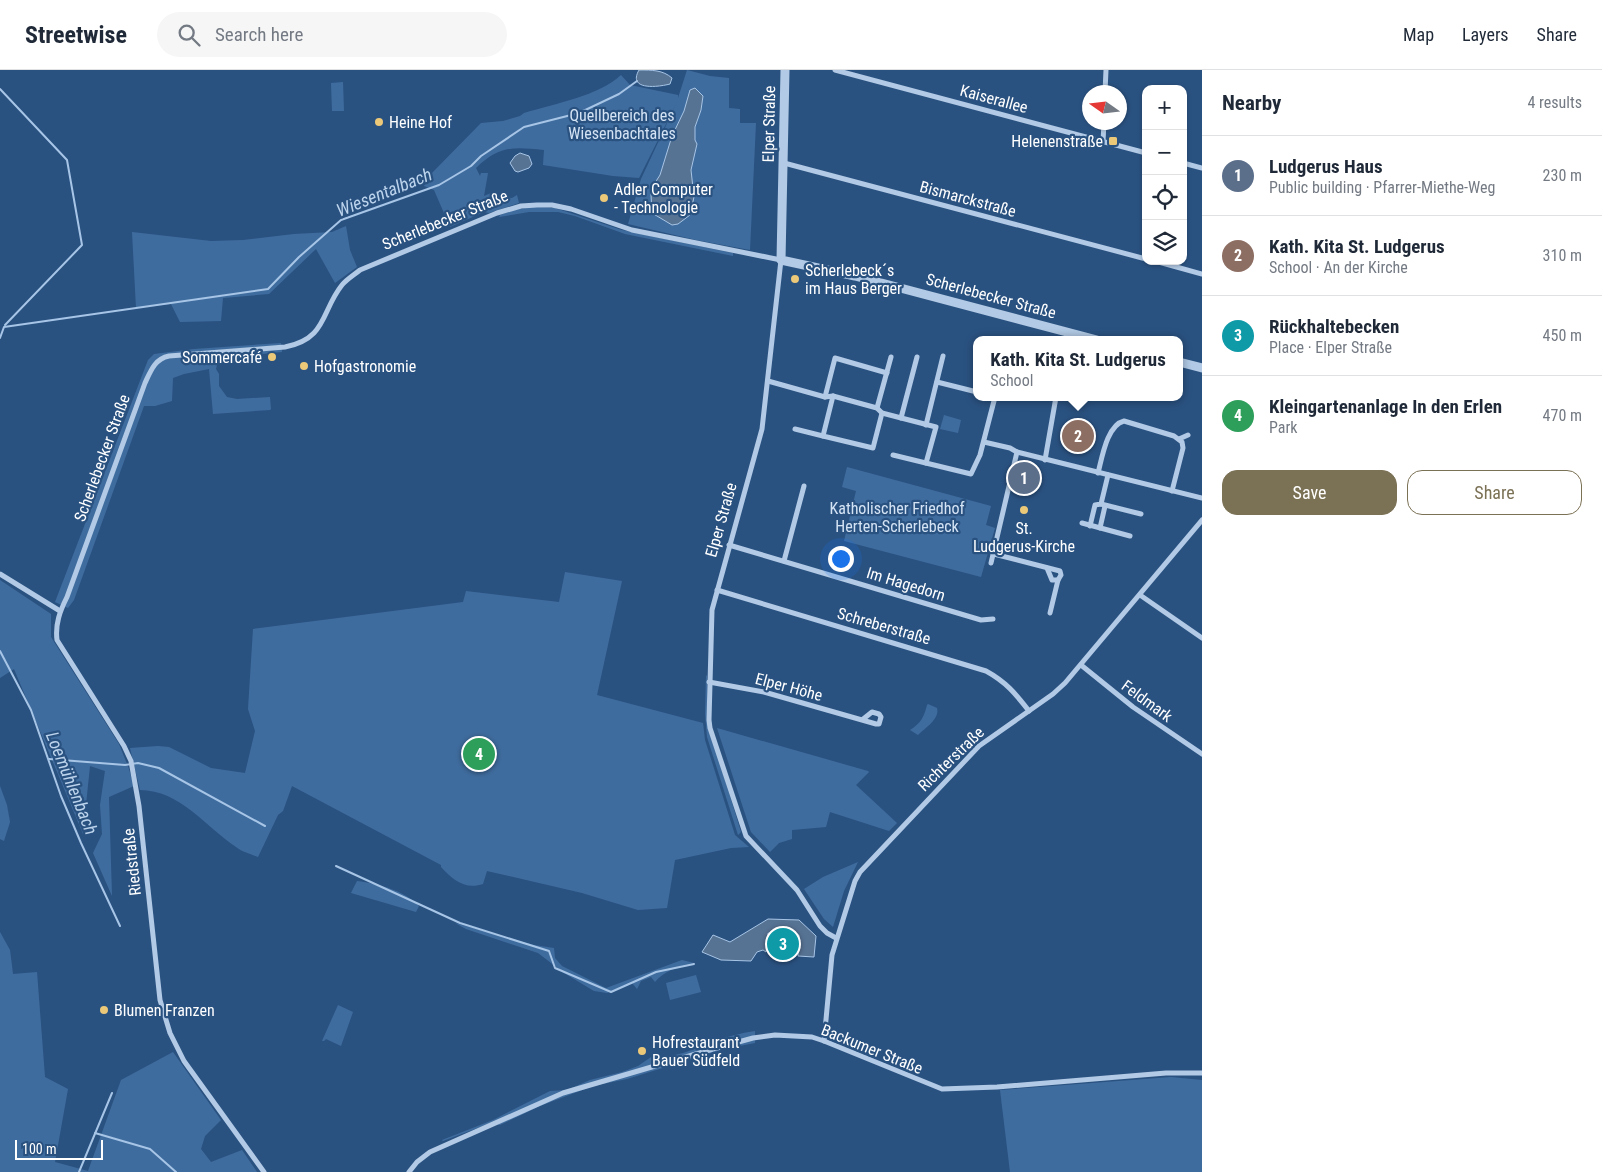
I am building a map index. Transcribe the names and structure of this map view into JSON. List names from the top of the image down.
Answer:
{
  "streets": {
    "street": [
      "Kaiserallee",
      "Elper Straße",
      "Bismarckstraße",
      "Scherlebecker Straße",
      "Im Hagedorn",
      "Schreberstraße",
      "Elper Höhe",
      "Feldmark",
      "Richterstraße",
      "Riedstraße",
      "Backumer Straße"
    ]
  },
  "crossings": [
    ["Elper Straße", "Bismarckstraße"],
    ["Elper Straße", "Scherlebecker Straße"],
    ["Elper Straße", "Im Hagedorn"],
    ["Elper Straße", "Schreberstraße"],
    ["Elper Straße", "Elper Höhe"],
    ["Elper Straße", "Richterstraße"],
    ["Scherlebecker Straße", "Riedstraße"],
    ["Schreberstraße", "Richterstraße"],
    ["Feldmark", "Richterstraße"],
    ["Richterstraße", "Backumer Straße"]
  ],
  "water": ["Wiesentalbach", "Loemühlenbach"],
  "parks": ["Quellbereich des Wiesenbachtales", "Katholischer Friedhof Herten-Scherlebeck"],
  "places": {
    "other": [
      "Heine Hof",
      "Adler Computer - Technologie",
      "Scherlebeck´s im Haus Berger",
      "Sommercafé",
      "Hofgastronomie",
      "St. Ludgerus-Kirche",
      "Blumen Franzen",
      "Hofrestaurant Bauer Südfeld"
    ],
    "transit": ["Helenenstraße"]
  },
  "scale_bar": "100 m",
  "north": "left",
  "page": {
    "header": "Streetwise",
    "search": "Search here",
    "nav": ["Map", "Layers", "Share"],
    "heading": ["Nearby", "4 results"],
    "map_buttons": ["+", "−"],
    "list": [
      {
        "mark": "1",
        "name": "Ludgerus Haus",
        "note": "Public building · Pfarrer-Miethe-Weg",
        "value": "230 m"
      },
      {
        "mark": "2",
        "name": "Kath. Kita St. Ludgerus",
        "note": "School · An der Kirche",
        "value": "310 m"
      },
      {
        "mark": "3",
        "name": "Rückhaltebecken",
        "note": "Place · Elper Straße",
        "value": "450 m"
      },
      {
        "mark": "4",
        "name": "Kleingartenanlage In den Erlen",
        "note": "Park",
        "value": "470 m"
      }
    ],
    "popup": ["Kath. Kita St. Ludgerus", "School"],
    "pins": [
      "2",
      "1",
      "4",
      "3"
    ],
    "buttons": ["Save", "Share"],
    "scale": "100 m"
  }
}
